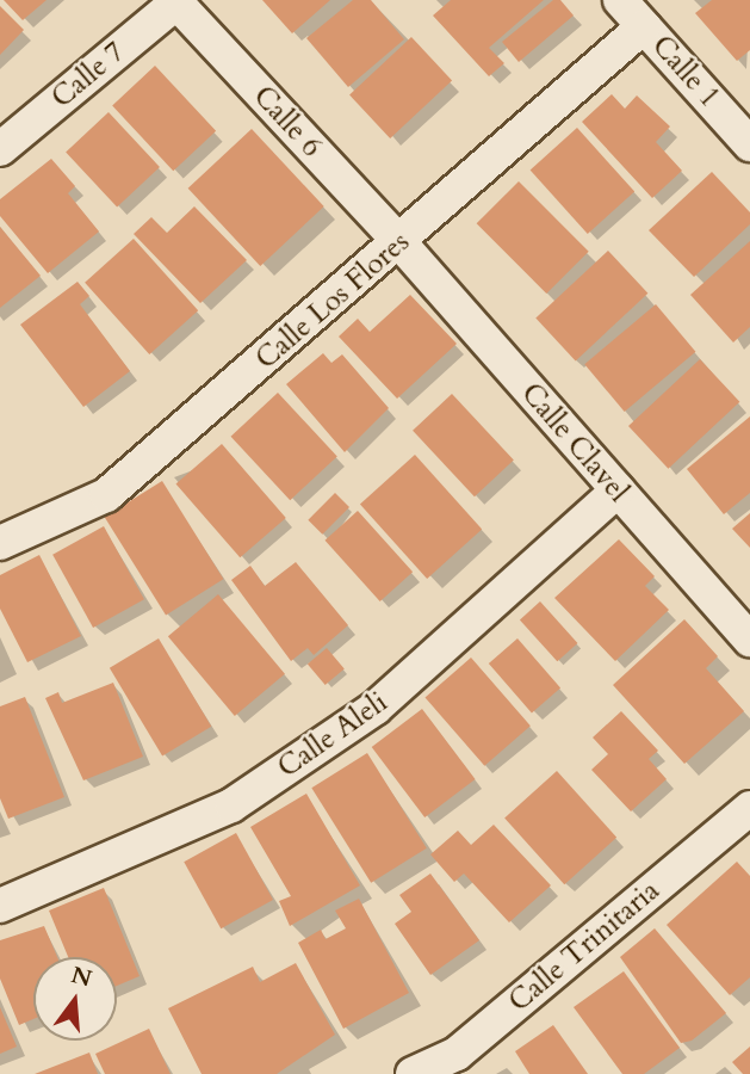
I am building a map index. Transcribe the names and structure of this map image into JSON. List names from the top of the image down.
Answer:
{
  "streets": {
    "street": [
      "Calle 1",
      "Calle 7",
      "Calle 6",
      "Calle Los Flores",
      "Calle Clavel",
      "Calle Aleli",
      "Calle Trinitaria"
    ]
  },
  "crossings": [
    ["Calle 1", "Calle Los Flores"],
    ["Calle 7", "Calle 6"],
    ["Calle 6", "Calle Los Flores"],
    ["Calle 6", "Calle Clavel"],
    ["Calle Los Flores", "Calle Clavel"],
    ["Calle Clavel", "Calle Aleli"]
  ],
  "north": "top"
}
